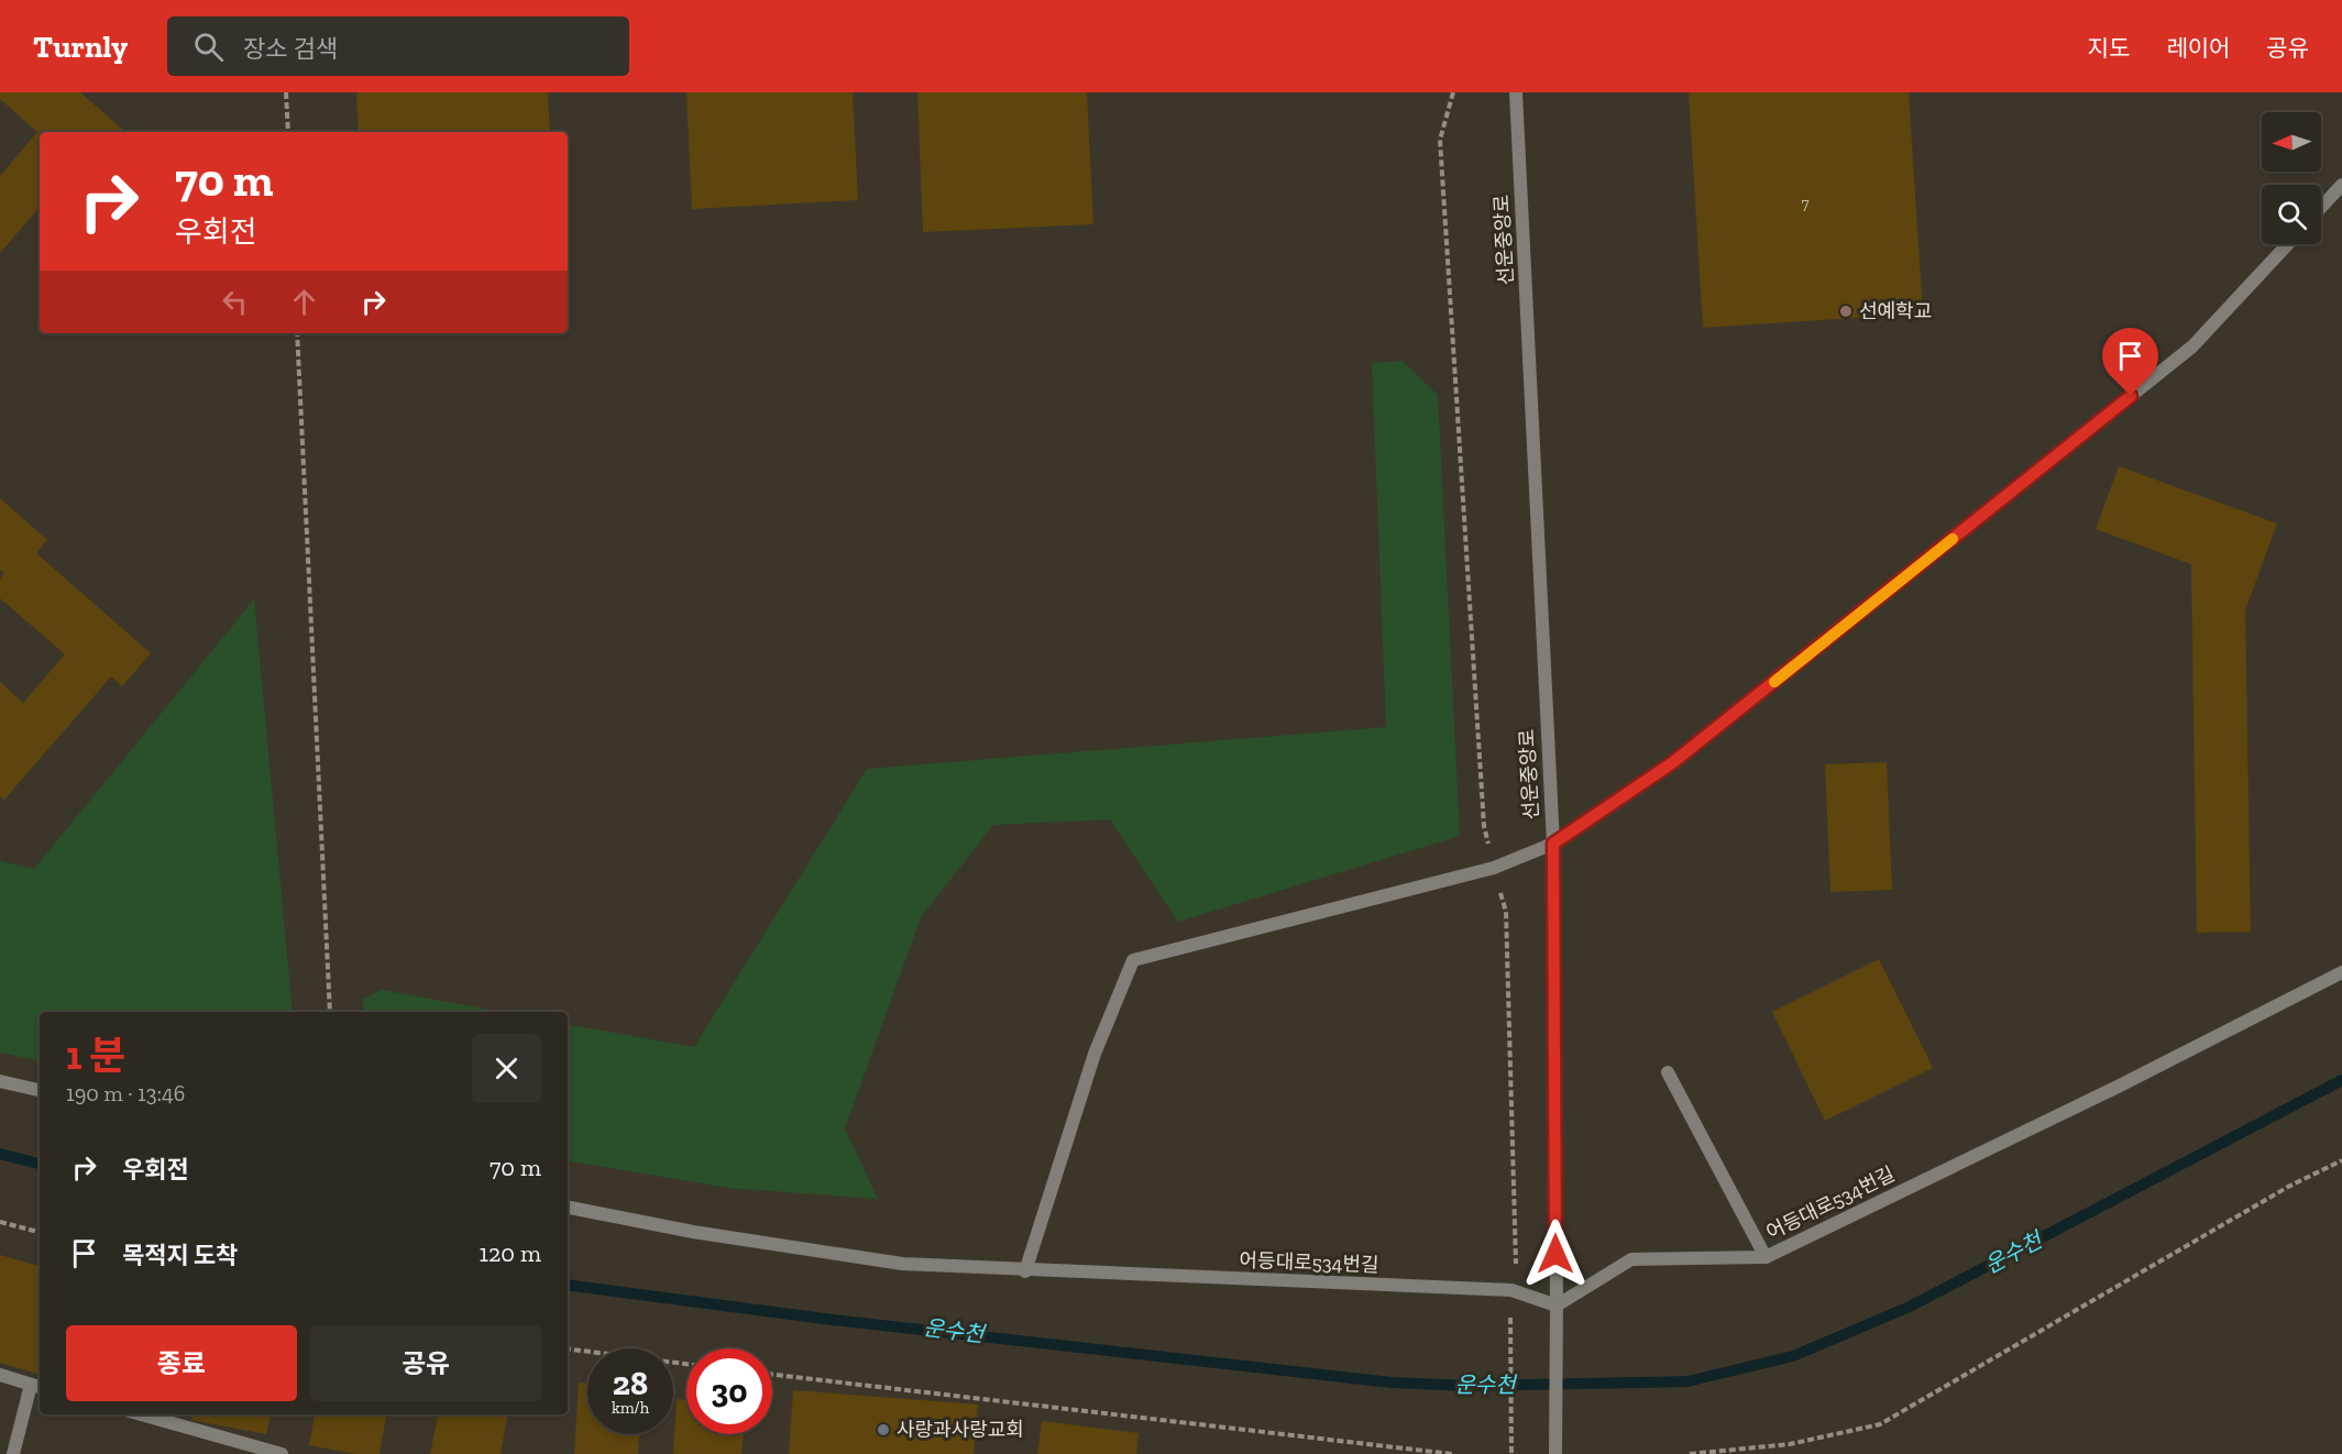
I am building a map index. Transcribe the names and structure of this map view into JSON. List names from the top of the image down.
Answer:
{
  "streets": {
    "street": ["선운중앙로", "어등대로534번길"]
  },
  "crossings": [
    ["선운중앙로", "어등대로534번길"]
  ],
  "water": ["운수천"],
  "places": ["선예학교", "사랑과사랑교회"],
  "house_numbers": ["7"],
  "north": "left",
  "page": {
    "header": "Turnly",
    "search": "장소 검색",
    "nav": ["지도", "레이어", "공유"],
    "turn": ["70 m", "우회전"],
    "heading": ["1 분", "190 m · 13:46"],
    "list": [
      {
        "name": "우회전",
        "value": "70 m"
      },
      {
        "name": "목적지 도착",
        "value": "120 m"
      }
    ],
    "buttons": ["종료", "공유"],
    "speed": "28 km/h",
    "limit": "30"
  }
}
